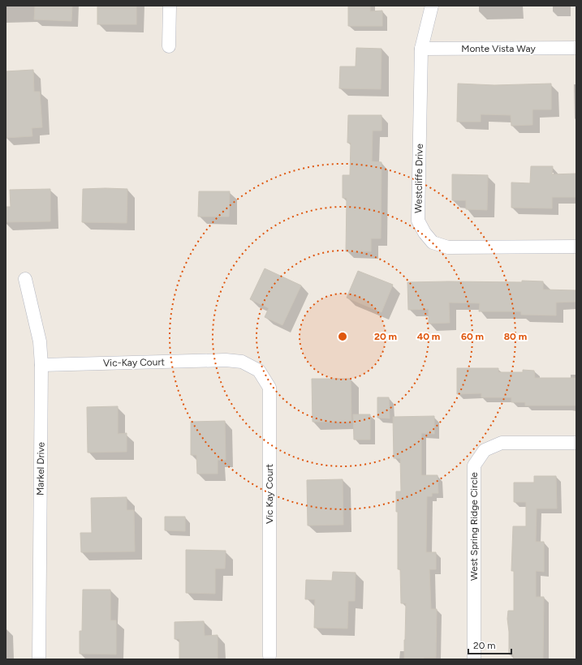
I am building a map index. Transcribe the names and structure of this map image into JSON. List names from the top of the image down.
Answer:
{
  "streets": {
    "street": [
      "Monte Vista Way",
      "Westcliffe Drive",
      "Vic-Kay Court",
      "Markel Drive",
      "Vic Kay Court",
      "West Spring Ridge Circle"
    ]
  },
  "crossings": [
    ["Monte Vista Way", "Westcliffe Drive"],
    ["Vic-Kay Court", "Markel Drive"],
    ["Vic-Kay Court", "Vic Kay Court"]
  ],
  "scale_bar": "20 m",
  "rings": [
    "20 m",
    "40 m",
    "60 m",
    "80 m"
  ]
}
